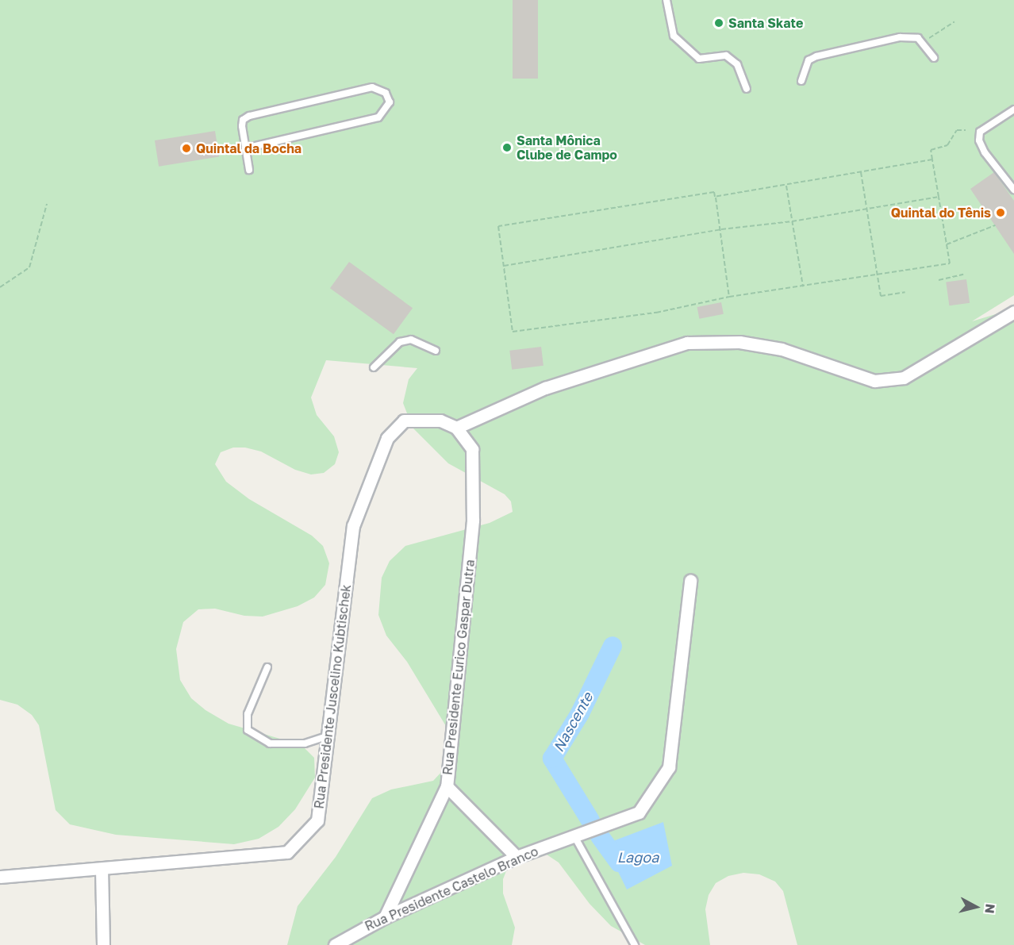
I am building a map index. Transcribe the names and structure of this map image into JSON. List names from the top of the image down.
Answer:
{
  "streets": {
    "street": ["Rua Presidente Eurico Gaspar Dutra", "Rua Presidente Juscelino Kubtischek", "Rua Presidente Castelo Branco"]
  },
  "crossings": [
    ["Rua Presidente Eurico Gaspar Dutra", "Rua Presidente Juscelino Kubtischek"],
    ["Rua Presidente Eurico Gaspar Dutra", "Rua Presidente Castelo Branco"]
  ],
  "water": ["Nascente", "Lagoa"],
  "places": [
    "Santa Skate",
    "Santa Mônica Clube de Campo",
    "Quintal da Bocha",
    "Quintal do Tênis"
  ],
  "north": "right"
}
